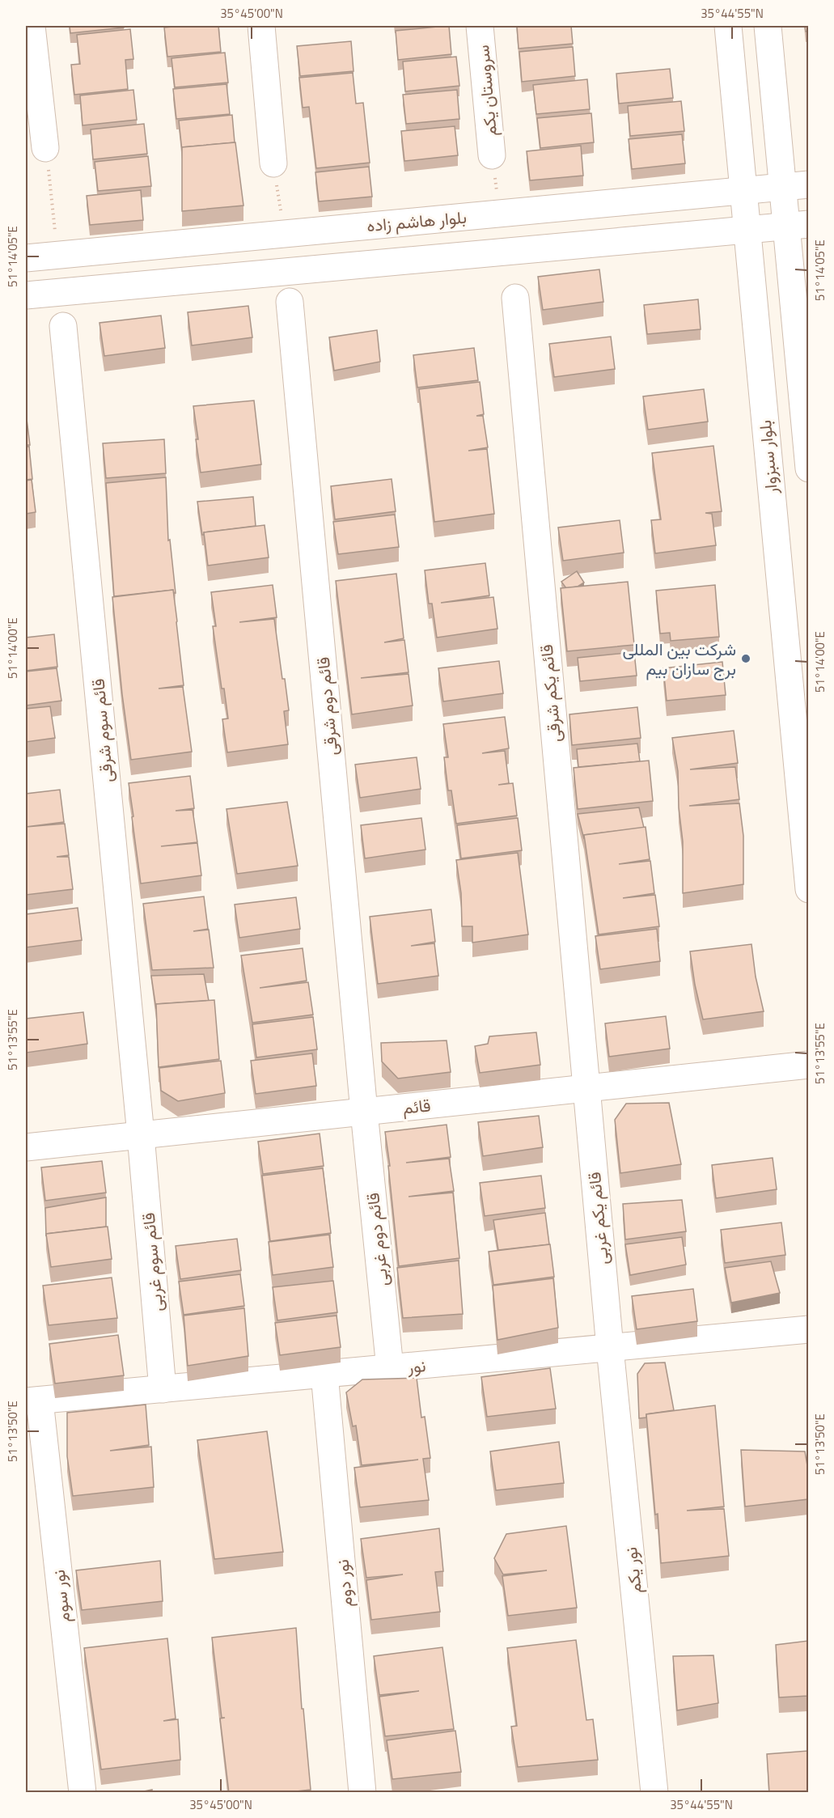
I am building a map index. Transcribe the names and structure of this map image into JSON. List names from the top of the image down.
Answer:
{
  "streets": {
    "street": [
      "سروستان یکم",
      "بلوار هاشم زاده",
      "بلوار سبزوار",
      "قائم یکم شرقی",
      "قائم دوم شرقی",
      "قائم سوم شرقی",
      "قائم",
      "قائم یکم غربی",
      "قائم دوم غربی",
      "قائم سوم غربی",
      "نور",
      "نور یکم",
      "نور دوم",
      "نور سوم"
    ]
  },
  "crossings": [
    ["بلوار هاشم زاده", "بلوار سبزوار"],
    ["قائم یکم شرقی", "قائم"],
    ["قائم یکم شرقی", "قائم یکم غربی"],
    ["قائم دوم شرقی", "قائم"],
    ["قائم دوم شرقی", "قائم دوم غربی"],
    ["قائم سوم شرقی", "قائم"],
    ["قائم سوم شرقی", "قائم سوم غربی"],
    ["قائم", "قائم یکم غربی"],
    ["قائم", "قائم دوم غربی"],
    ["قائم", "قائم سوم غربی"],
    ["قائم یکم غربی", "نور"],
    ["قائم یکم غربی", "نور یکم"],
    ["قائم دوم غربی", "نور"],
    ["قائم سوم غربی", "نور"],
    ["نور", "نور یکم"],
    ["نور", "نور دوم"],
    ["نور", "نور سوم"]
  ],
  "places": ["شرکت بین المللی برج سازان بیم"],
  "coordinates": [
    "35°45'00\"N",
    "35°44'55\"N",
    "51°14'05\"E",
    "51°14'00\"E",
    "51°13'55\"E",
    "51°13'50\"E"
  ]
}
